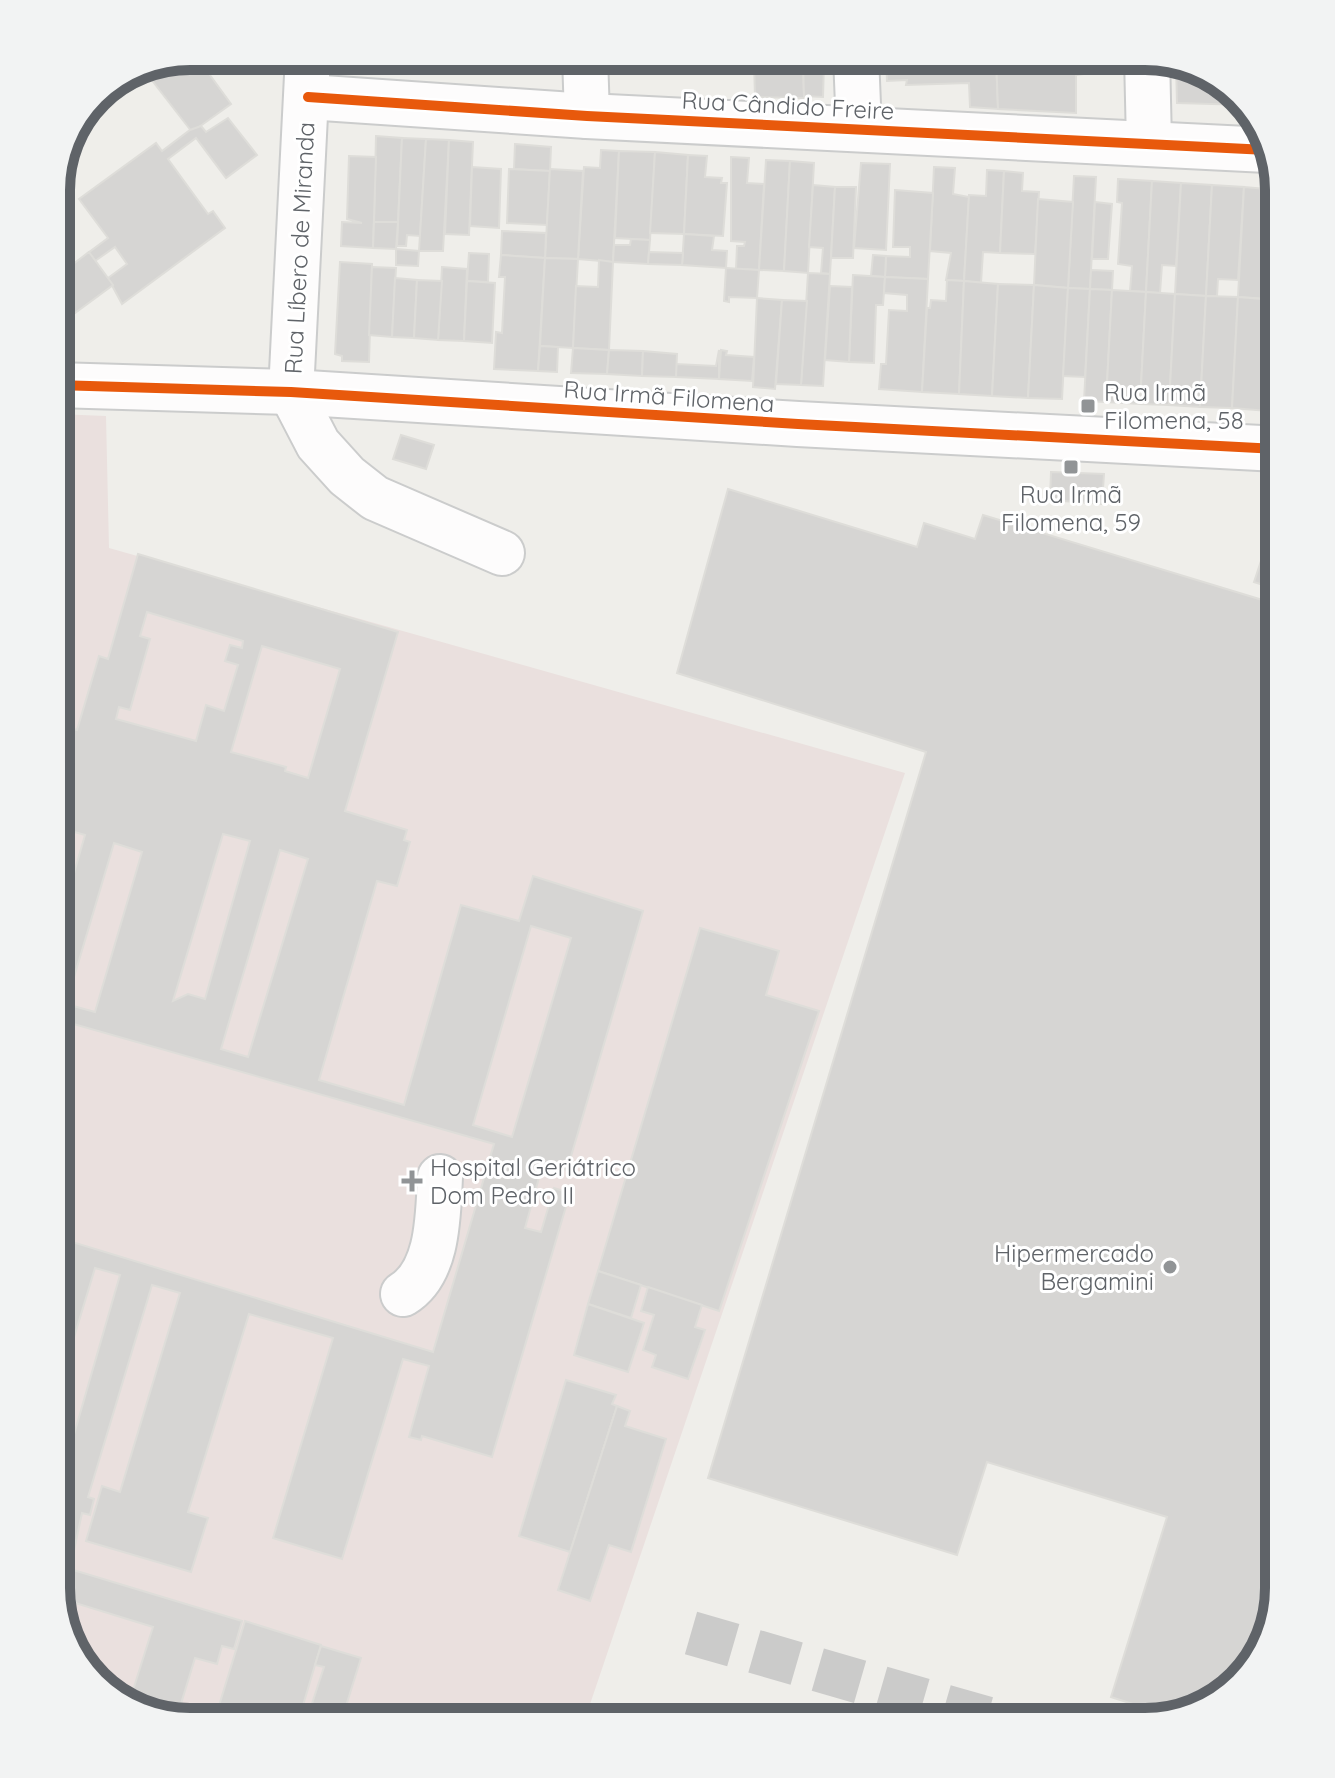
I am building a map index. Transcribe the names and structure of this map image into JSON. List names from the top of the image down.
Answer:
{
  "streets": {
    "street": ["Rua Cândido Freire", "Rua Líbero de Miranda", "Rua Irmã Filomena"]
  },
  "crossings": [
    ["Rua Cândido Freire", "Rua Líbero de Miranda"],
    ["Rua Líbero de Miranda", "Rua Irmã Filomena"]
  ],
  "places": {
    "transit": ["Rua Irmã Filomena, 58", "Rua Irmã Filomena, 59"],
    "health": ["Hospital Geriátrico Dom Pedro II"],
    "other": ["Hipermercado Bergamini"]
  }
}
